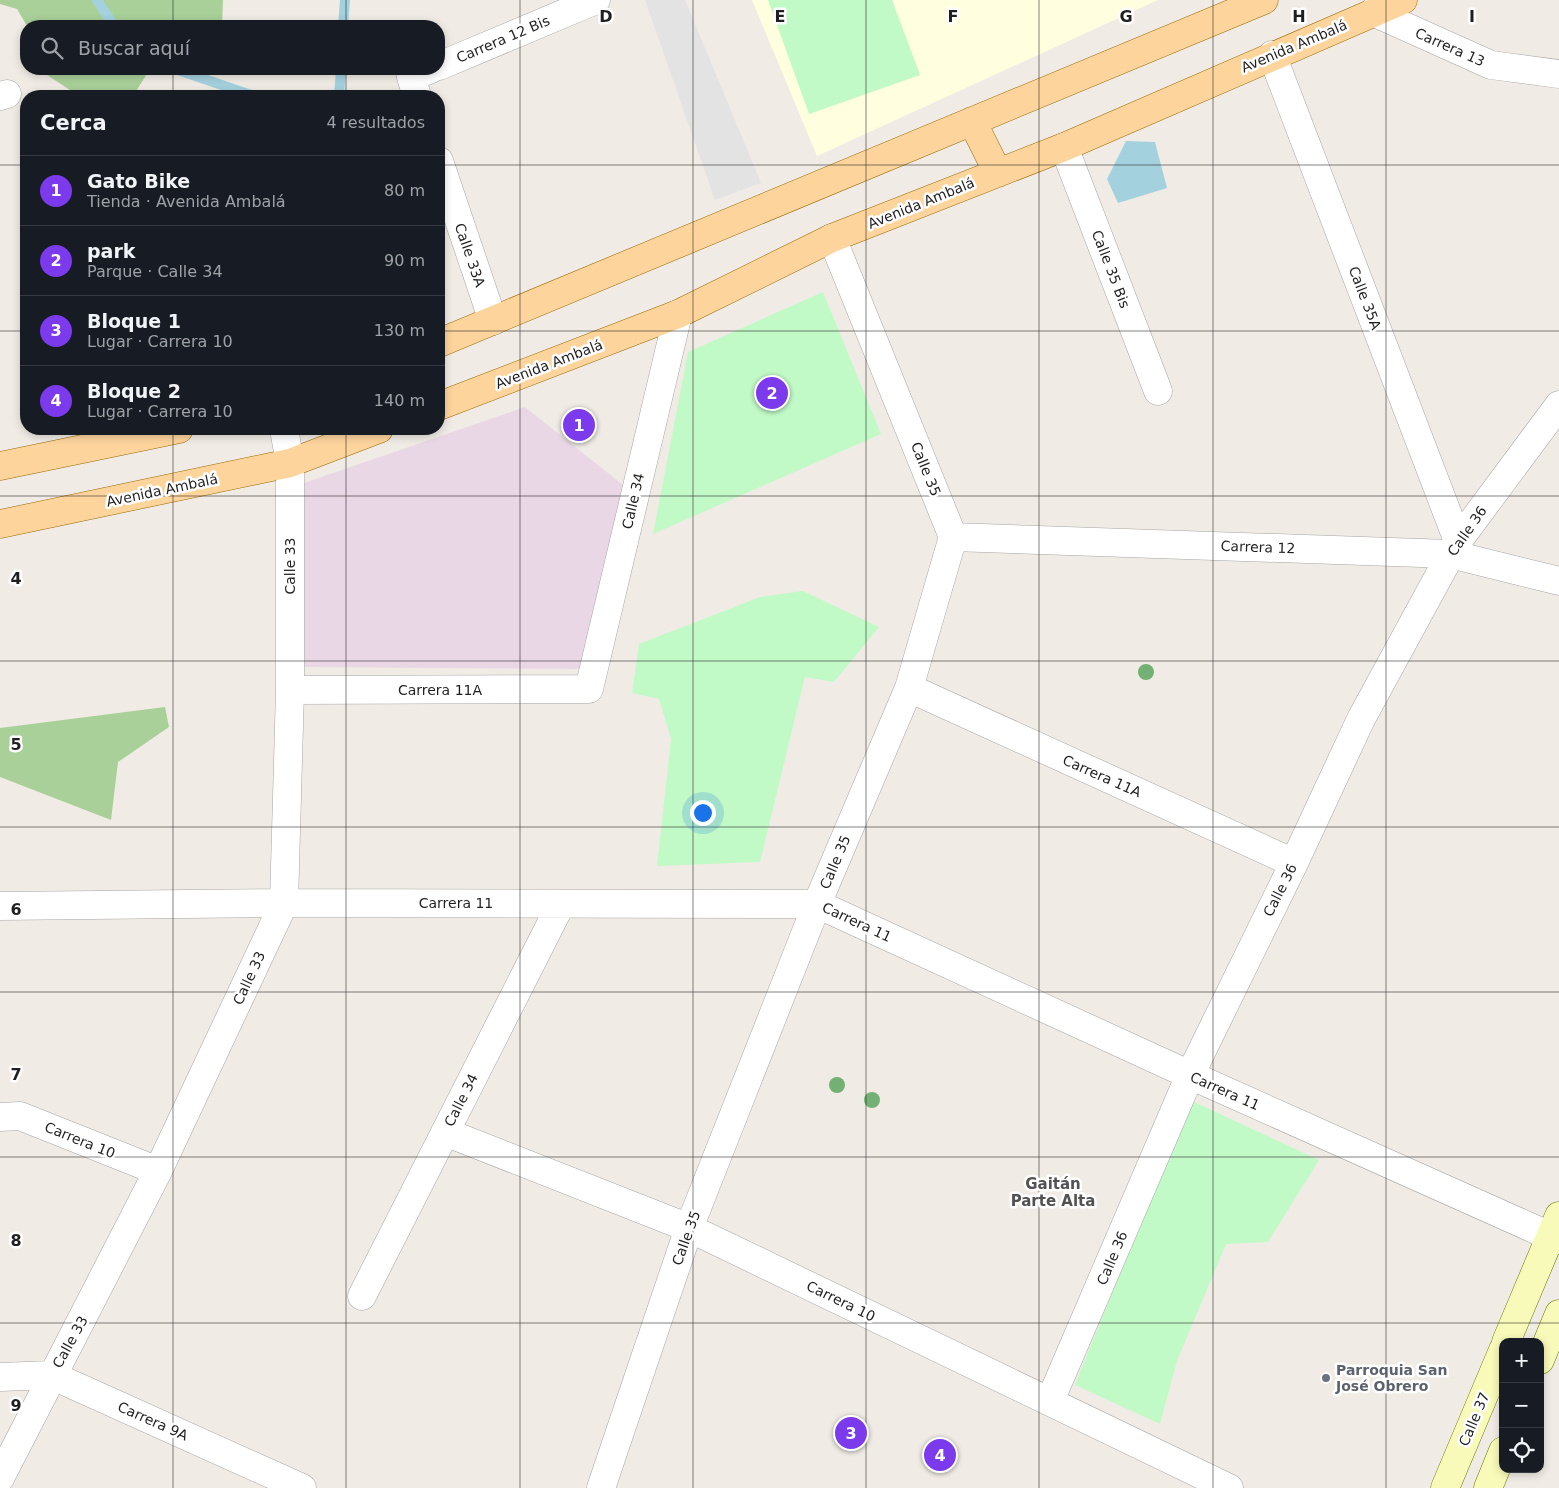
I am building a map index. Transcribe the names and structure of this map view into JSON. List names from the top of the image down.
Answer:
{
  "streets": {
    "main road": ["Avenida Ambalá", "Calle 37"],
    "street": [
      "Carrera 12 Bis",
      "Carrera 13",
      "Calle 33A",
      "Calle 35 Bis",
      "Calle 35A",
      "Calle 35",
      "Calle 34",
      "Calle 36",
      "Carrera 12",
      "Calle 33",
      "Carrera 11A",
      "Carrera 11",
      "Carrera 10",
      "Carrera 9A"
    ]
  },
  "crossings": [
    ["Avenida Ambalá", "Carrera 13"],
    ["Avenida Ambalá", "Calle 35 Bis"],
    ["Avenida Ambalá", "Calle 35A"],
    ["Avenida Ambalá", "Calle 35"],
    ["Avenida Ambalá", "Calle 34"],
    ["Avenida Ambalá", "Calle 33"],
    ["Calle 35A", "Calle 36"],
    ["Calle 35A", "Carrera 12"],
    ["Calle 35", "Carrera 12"],
    ["Calle 35", "Carrera 11A"],
    ["Calle 35", "Carrera 11"],
    ["Calle 35", "Carrera 10"],
    ["Calle 34", "Carrera 11A"],
    ["Calle 34", "Carrera 11"],
    ["Calle 34", "Carrera 10"],
    ["Calle 36", "Carrera 12"],
    ["Calle 36", "Carrera 11A"],
    ["Calle 36", "Carrera 11"],
    ["Calle 36", "Carrera 10"],
    ["Calle 33", "Carrera 11A"],
    ["Calle 33", "Carrera 11"],
    ["Calle 33", "Carrera 10"],
    ["Calle 33", "Carrera 9A"]
  ],
  "districts": ["Gaitán Parte Alta"],
  "places": ["Parroquia San José Obrero"],
  "page": {
    "search": "Buscar aquí",
    "heading": ["Cerca", "4 resultados"],
    "list": [
      {
        "mark": "1",
        "name": "Gato Bike",
        "note": "Tienda · Avenida Ambalá",
        "value": "80 m"
      },
      {
        "mark": "2",
        "name": "park",
        "note": "Parque · Calle 34",
        "value": "90 m"
      },
      {
        "mark": "3",
        "name": "Bloque 1",
        "note": "Lugar · Carrera 10",
        "value": "130 m"
      },
      {
        "mark": "4",
        "name": "Bloque 2",
        "note": "Lugar · Carrera 10",
        "value": "140 m"
      }
    ],
    "pins": [
      "2",
      "1",
      "3",
      "4"
    ],
    "map_buttons": ["+", "−"]
  },
  "grid": {
    "columns": [
      "D",
      "E",
      "F",
      "G",
      "H",
      "I"
    ],
    "rows": [
      "4",
      "5",
      "6",
      "7",
      "8",
      "9"
    ]
  }
}
